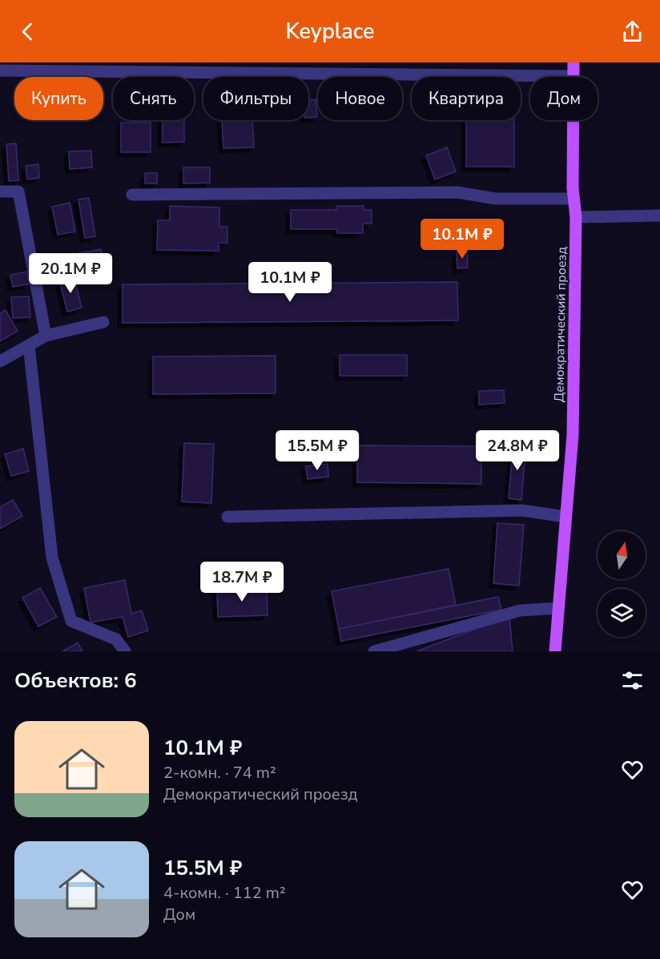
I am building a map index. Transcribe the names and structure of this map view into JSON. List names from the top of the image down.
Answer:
{
  "streets": {
    "main road": ["Демократический проезд"]
  },
  "north": "top",
  "page": {
    "header": "Keyplace",
    "chip": [
      "Купить",
      "Снять",
      "Фильтры",
      "Новое",
      "Квартира",
      "Дом"
    ],
    "price": [
      "10.1M ₽",
      "20.1M ₽",
      "10.1M ₽",
      "15.5M ₽",
      "24.8M ₽",
      "18.7M ₽"
    ],
    "heading": "Объектов: 6",
    "list": [
      {
        "name": "10.1M ₽",
        "note": "2-комн. · 74 m² · Демократический проезд"
      },
      {
        "name": "15.5M ₽",
        "note": "4-комн. · 112 m² · Дом"
      }
    ]
  }
}
